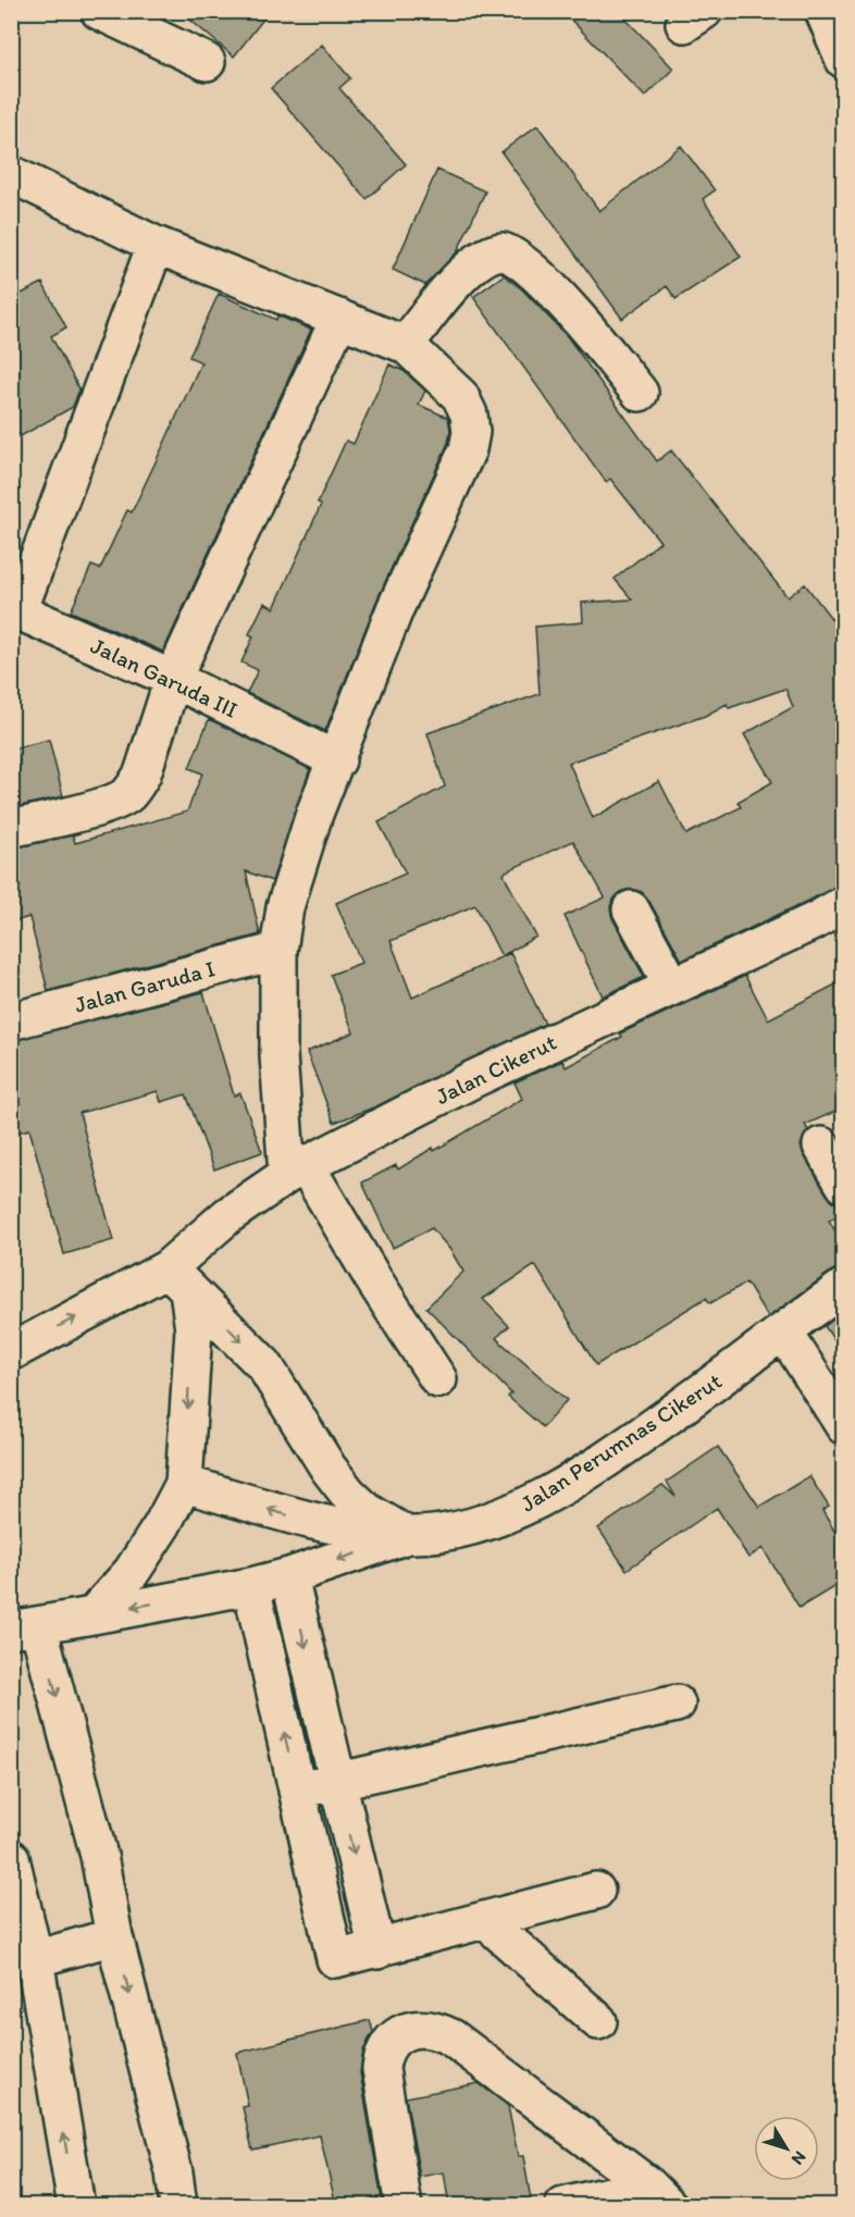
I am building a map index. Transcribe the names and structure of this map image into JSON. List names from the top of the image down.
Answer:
{
  "streets": {
    "street": [
      "Jalan Garuda III",
      "Jalan Garuda I",
      "Jalan Cikerut",
      "Jalan Perumnas Cikerut"
    ]
  },
  "north": "bottom right"
}
